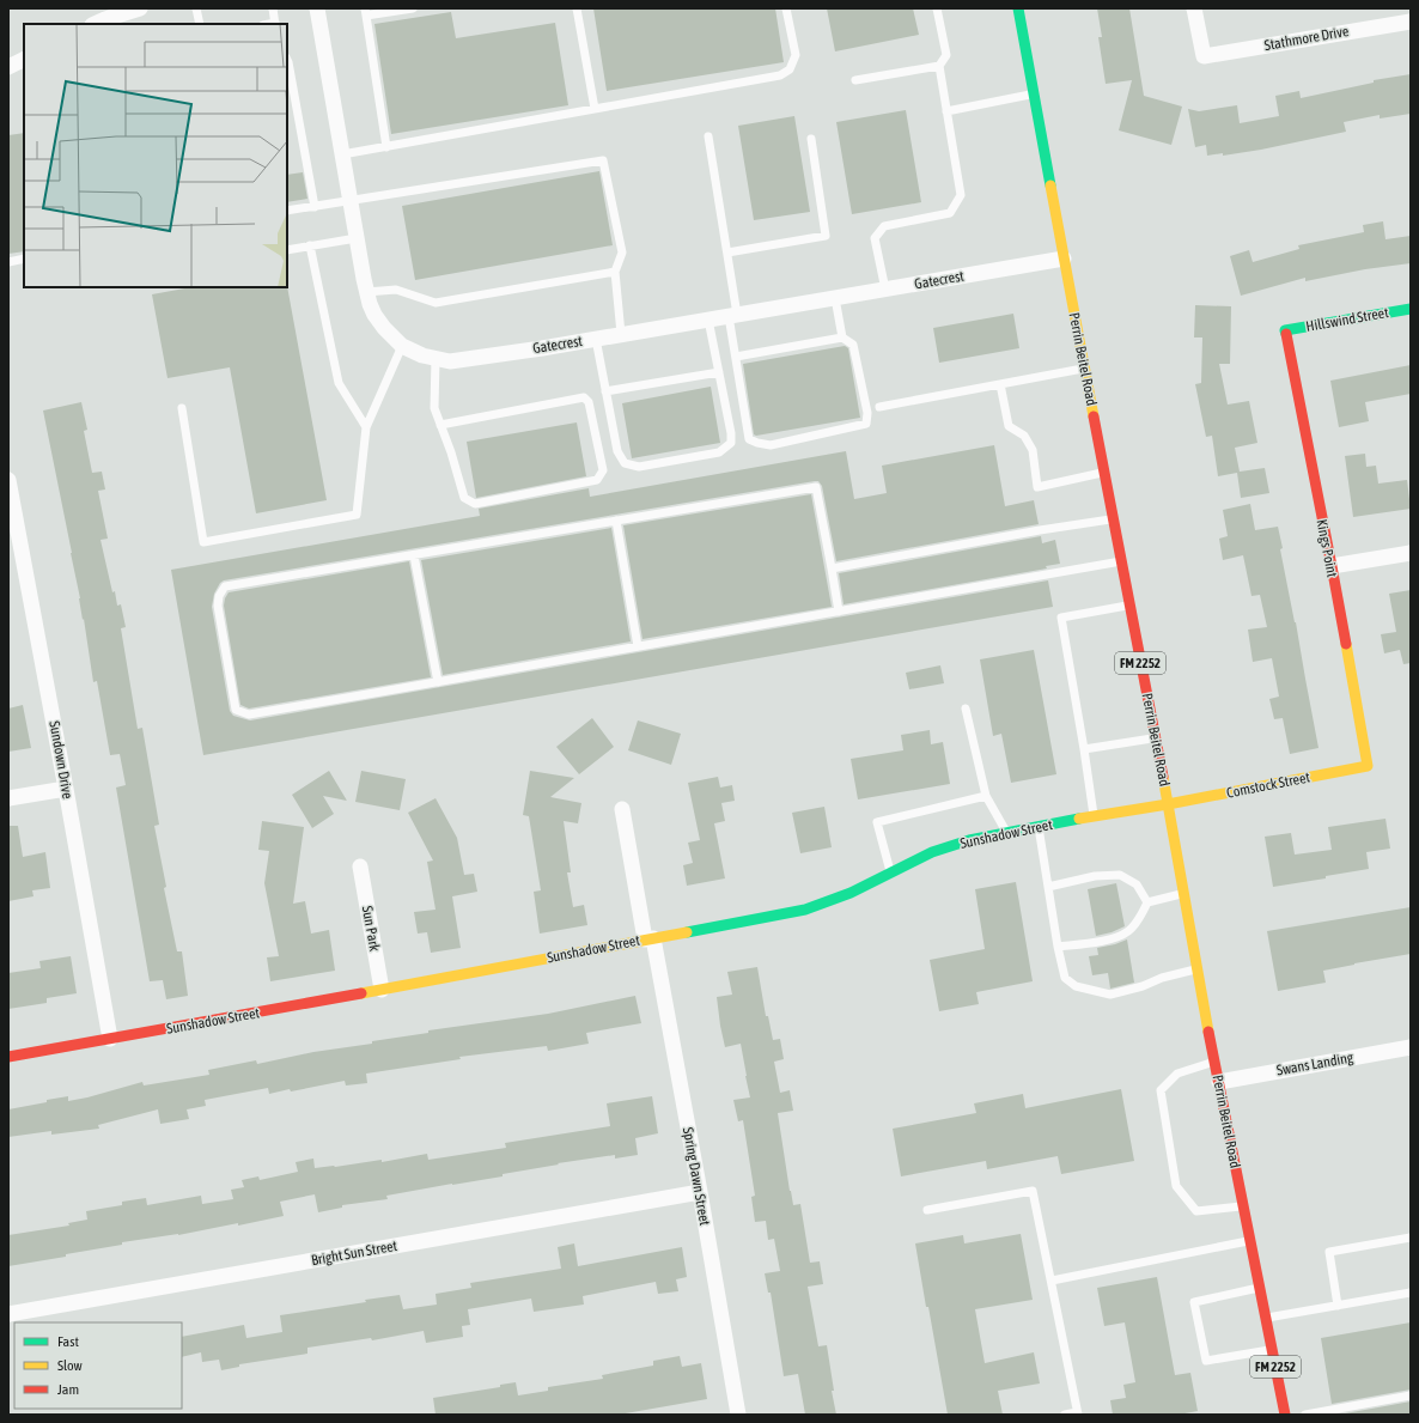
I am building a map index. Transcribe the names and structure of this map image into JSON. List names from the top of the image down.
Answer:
{
  "streets": {
    "street": [
      "Stathmore Drive",
      "Gatecrest",
      "Hillswind Street",
      "Perrin Beitel Road",
      "Kings Point",
      "FM 2252",
      "Sundown Drive",
      "Comstock Street",
      "Sunshadow Street",
      "Sun Park",
      "Swans Landing",
      "Spring Dawn Street",
      "Bright Sun Street"
    ]
  },
  "crossings": [
    ["Gatecrest", "Perrin Beitel Road"],
    ["Hillswind Street", "Kings Point"],
    ["Perrin Beitel Road", "Comstock Street"],
    ["Perrin Beitel Road", "Sunshadow Street"],
    ["Perrin Beitel Road", "Swans Landing"],
    ["Kings Point", "Comstock Street"],
    ["Sundown Drive", "Sunshadow Street"],
    ["Comstock Street", "Sunshadow Street"],
    ["Sunshadow Street", "Sun Park"],
    ["Sunshadow Street", "Spring Dawn Street"],
    ["Spring Dawn Street", "Bright Sun Street"]
  ],
  "legend": ["Fast", "Slow", "Jam"]
}
